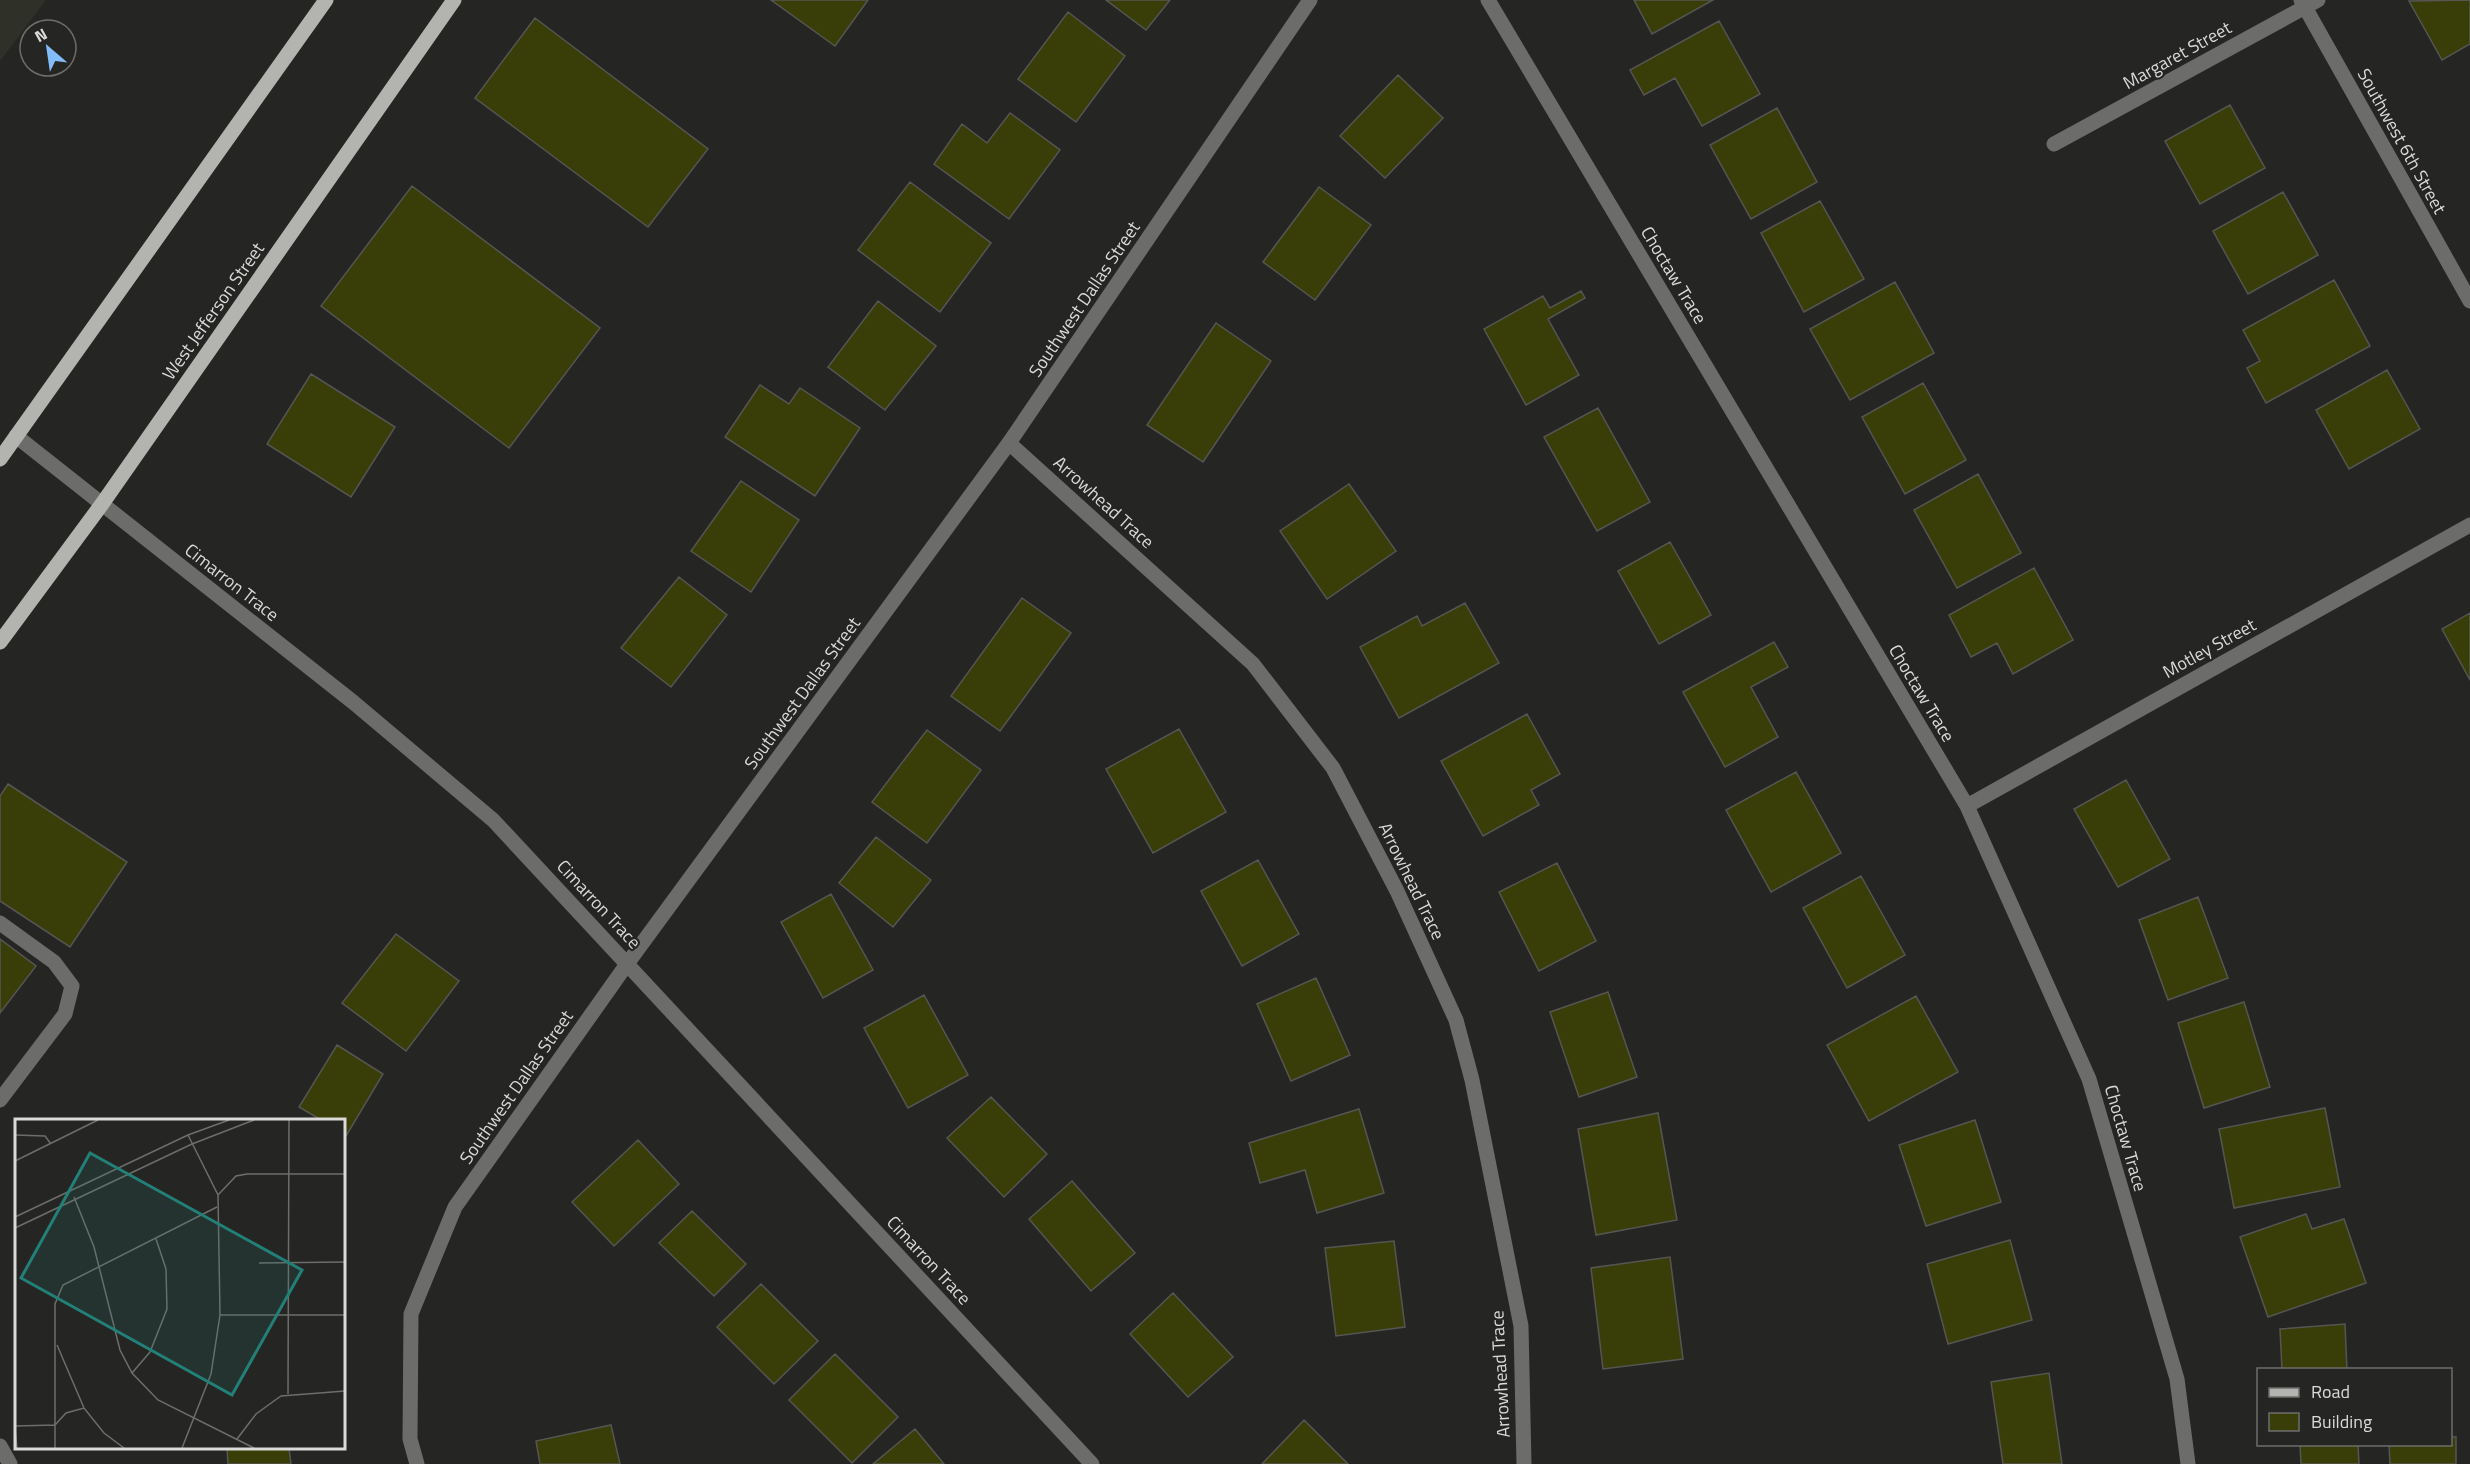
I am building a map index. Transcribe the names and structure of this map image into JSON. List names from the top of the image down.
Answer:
{
  "streets": {
    "main road": ["West Jefferson Street"],
    "street": [
      "Margaret Street",
      "Southwest 6th Street",
      "Choctaw Trace",
      "Southwest Dallas Street",
      "Arrowhead Trace",
      "Cimarron Trace",
      "Motley Street"
    ]
  },
  "crossings": [
    ["Margaret Street", "Southwest 6th Street"],
    ["Choctaw Trace", "Motley Street"],
    ["Southwest Dallas Street", "Arrowhead Trace"],
    ["Southwest Dallas Street", "Cimarron Trace"],
    ["West Jefferson Street", "Cimarron Trace"]
  ],
  "legend": ["Road", "Building"],
  "north": "top left"
}
